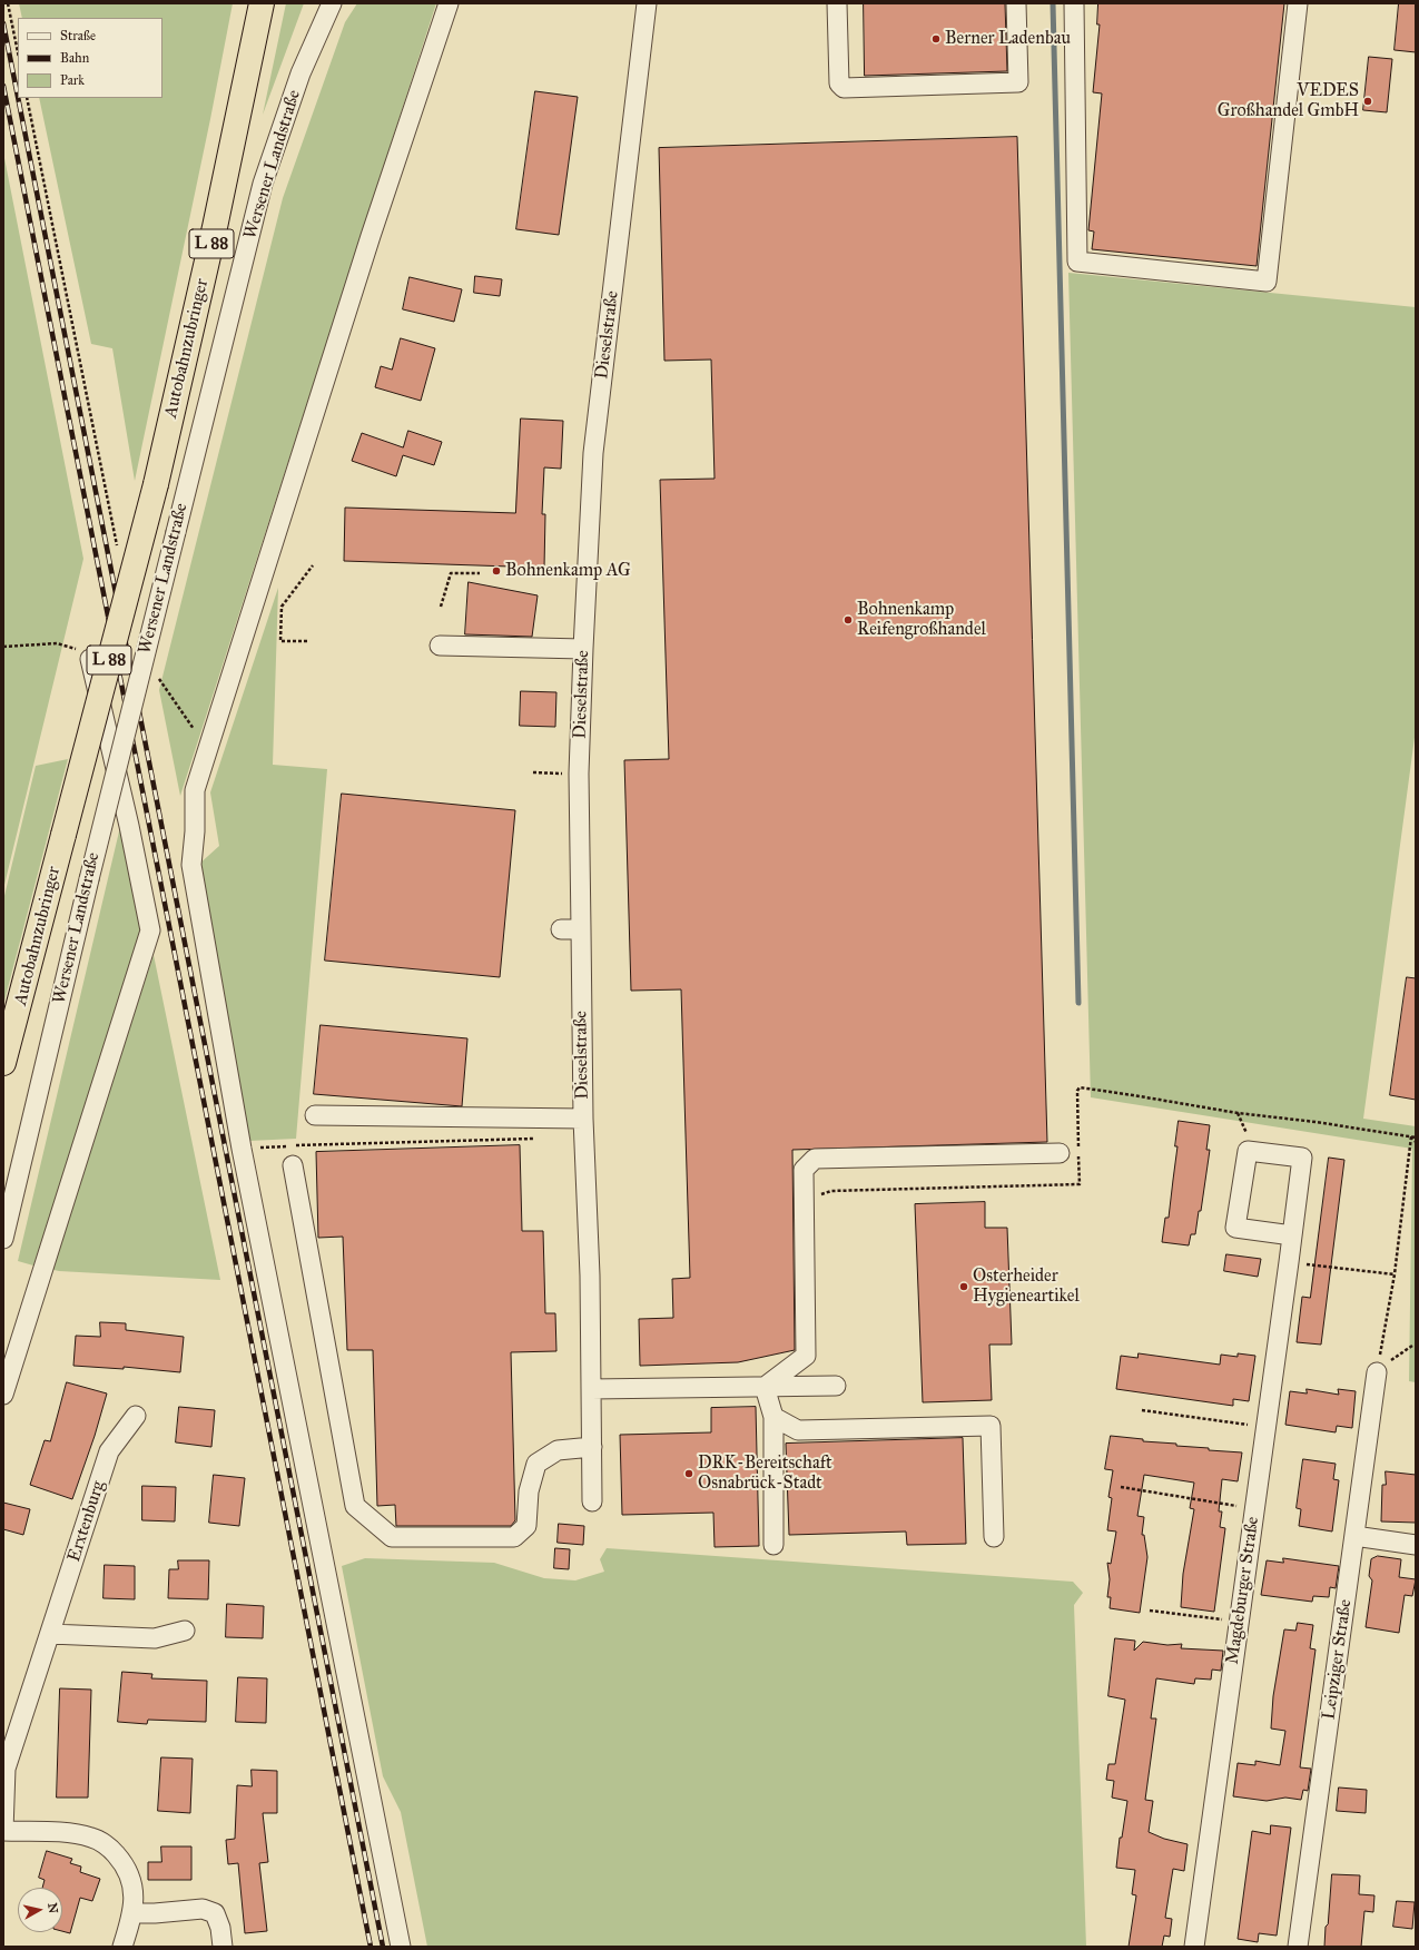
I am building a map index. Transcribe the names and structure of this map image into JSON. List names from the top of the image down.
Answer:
{
  "streets": {
    "highway": ["L 88", "Autobahnzubringer"],
    "street": [
      "Wersener Landstraße",
      "Dieselstraße",
      "Erxtenburg",
      "Magdeburger Straße",
      "Leipziger Straße"
    ]
  },
  "places": [
    "Berner Ladenbau",
    "VEDES Großhandel GmbH",
    "Bohnenkamp AG",
    "Bohnenkamp Reifengroßhandel",
    "Osterheider Hygieneartikel",
    "DRK-Bereitschaft Osnabrück-Stadt"
  ],
  "legend": ["Straße", "Bahn", "Park"],
  "north": "right"
}
